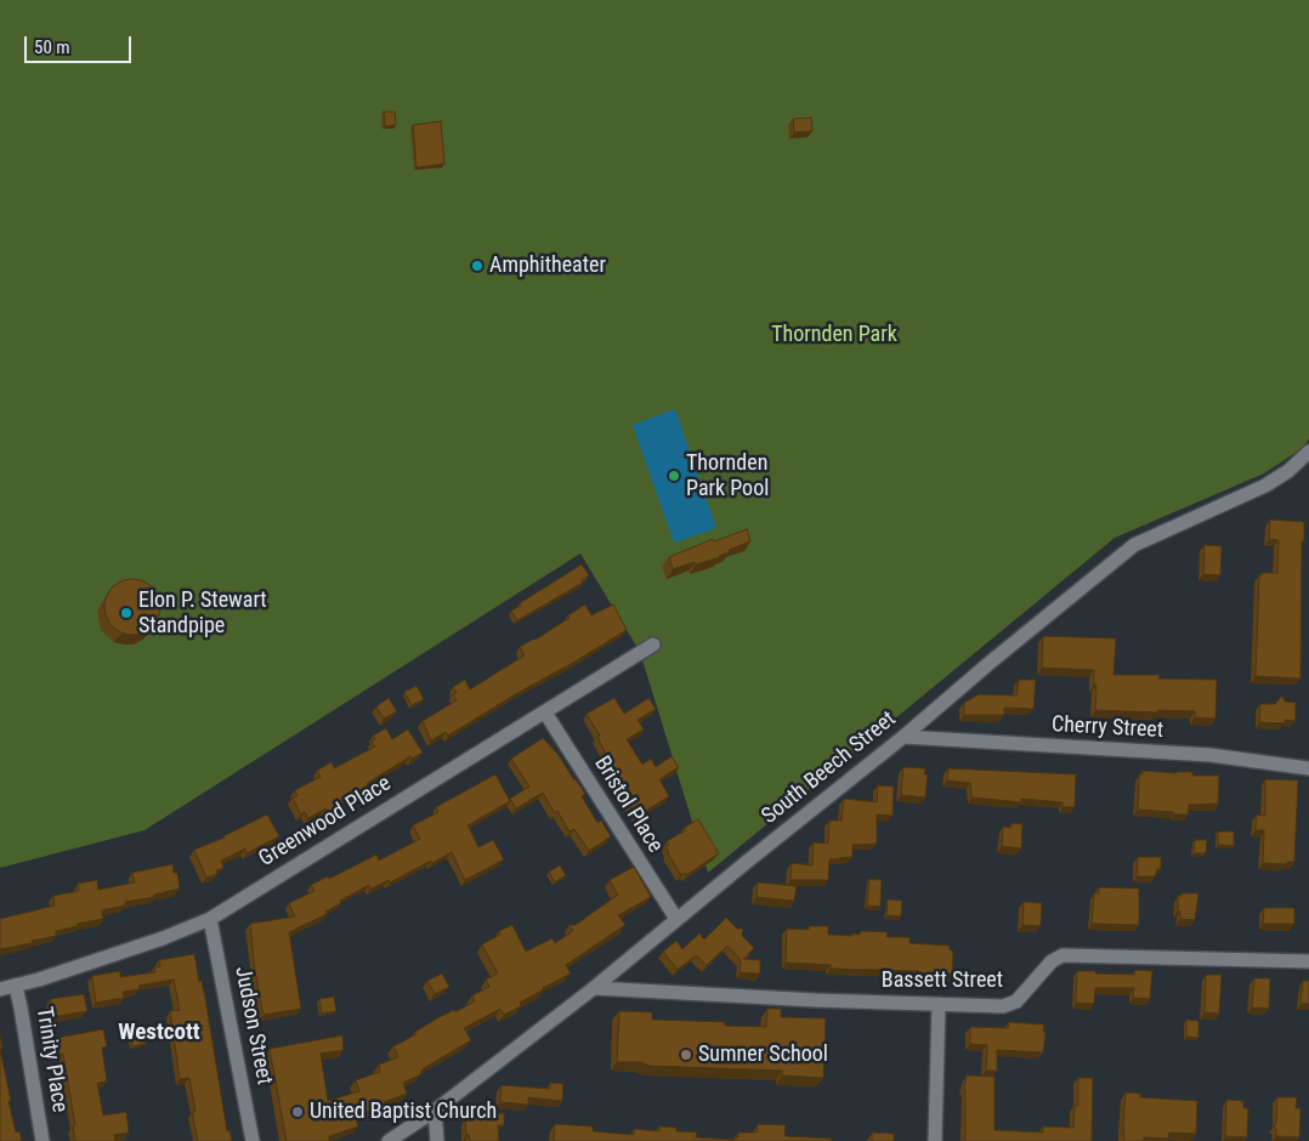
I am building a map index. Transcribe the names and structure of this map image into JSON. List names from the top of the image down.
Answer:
{
  "streets": {
    "street": [
      "Cherry Street",
      "South Beech Street",
      "Bristol Place",
      "Greenwood Place",
      "Bassett Street",
      "Judson Street",
      "Trinity Place"
    ]
  },
  "crossings": [
    ["Cherry Street", "South Beech Street"],
    ["South Beech Street", "Bristol Place"],
    ["South Beech Street", "Bassett Street"],
    ["Bristol Place", "Greenwood Place"],
    ["Greenwood Place", "Judson Street"],
    ["Greenwood Place", "Trinity Place"]
  ],
  "districts": ["Westcott"],
  "parks": ["Thornden Park"],
  "places": [
    "Amphitheater",
    "Thornden Park Pool",
    "Elon P. Stewart Standpipe",
    "Sumner School",
    "United Baptist Church"
  ],
  "scale_bar": "50 m"
}
